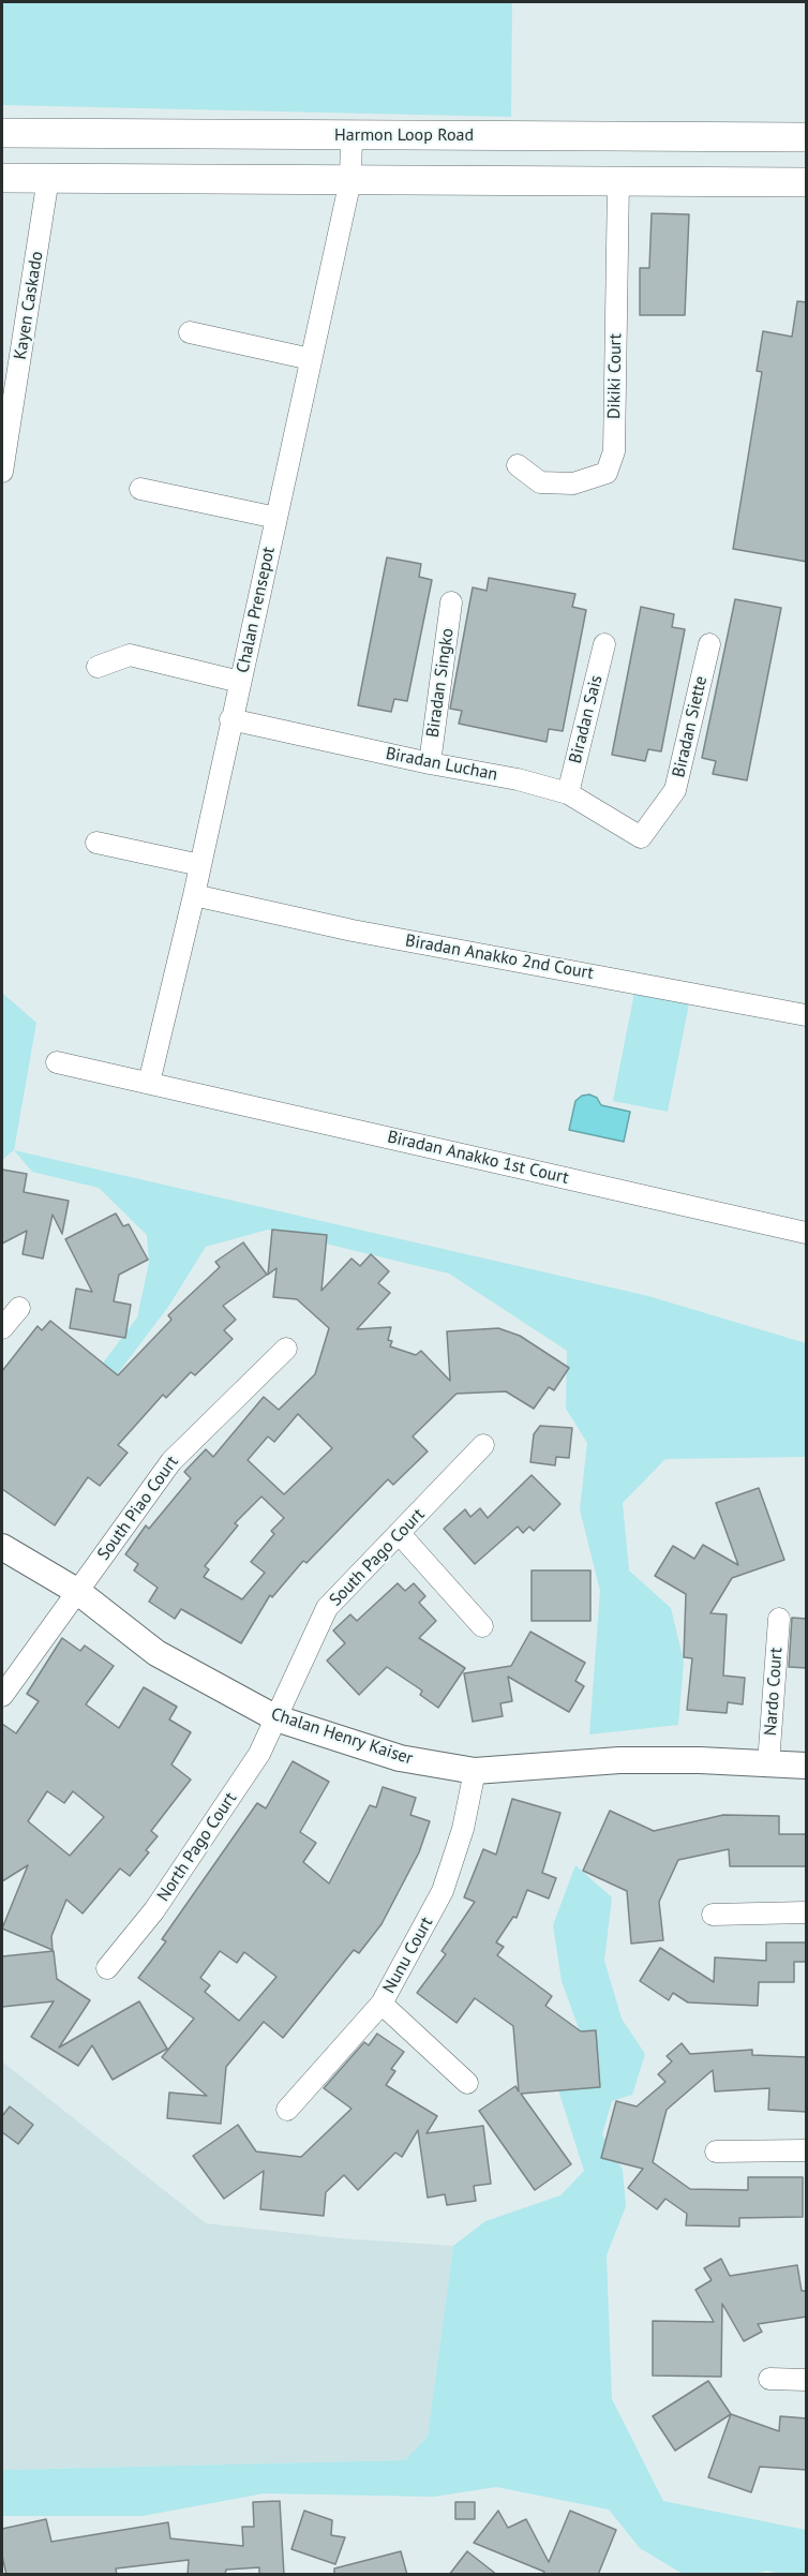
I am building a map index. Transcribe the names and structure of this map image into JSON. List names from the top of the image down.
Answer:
{
  "streets": {
    "main road": ["Harmon Loop Road"],
    "street": [
      "Kayen Caskado",
      "Dikiki Court",
      "Chalan Prensepot",
      "Biradan Singko",
      "Biradan Sais",
      "Biradan Siette",
      "Biradan Luchan",
      "Biradan Anakko 2nd Court",
      "Biradan Anakko 1st Court",
      "South Piao Court",
      "South Pago Court",
      "Nardo Court",
      "Chalan Henry Kaiser",
      "North Pago Court",
      "Nunu Court"
    ]
  },
  "crossings": [
    ["Harmon Loop Road", "Chalan Prensepot"],
    ["Chalan Prensepot", "Biradan Luchan"],
    ["Chalan Prensepot", "Biradan Anakko 2nd Court"],
    ["Chalan Prensepot", "Biradan Anakko 1st Court"],
    ["Biradan Singko", "Biradan Luchan"],
    ["Biradan Sais", "Biradan Luchan"],
    ["Biradan Siette", "Biradan Luchan"],
    ["South Piao Court", "Chalan Henry Kaiser"],
    ["South Pago Court", "Chalan Henry Kaiser"],
    ["South Pago Court", "North Pago Court"],
    ["Nardo Court", "Chalan Henry Kaiser"],
    ["Chalan Henry Kaiser", "North Pago Court"],
    ["Chalan Henry Kaiser", "Nunu Court"]
  ]
}
